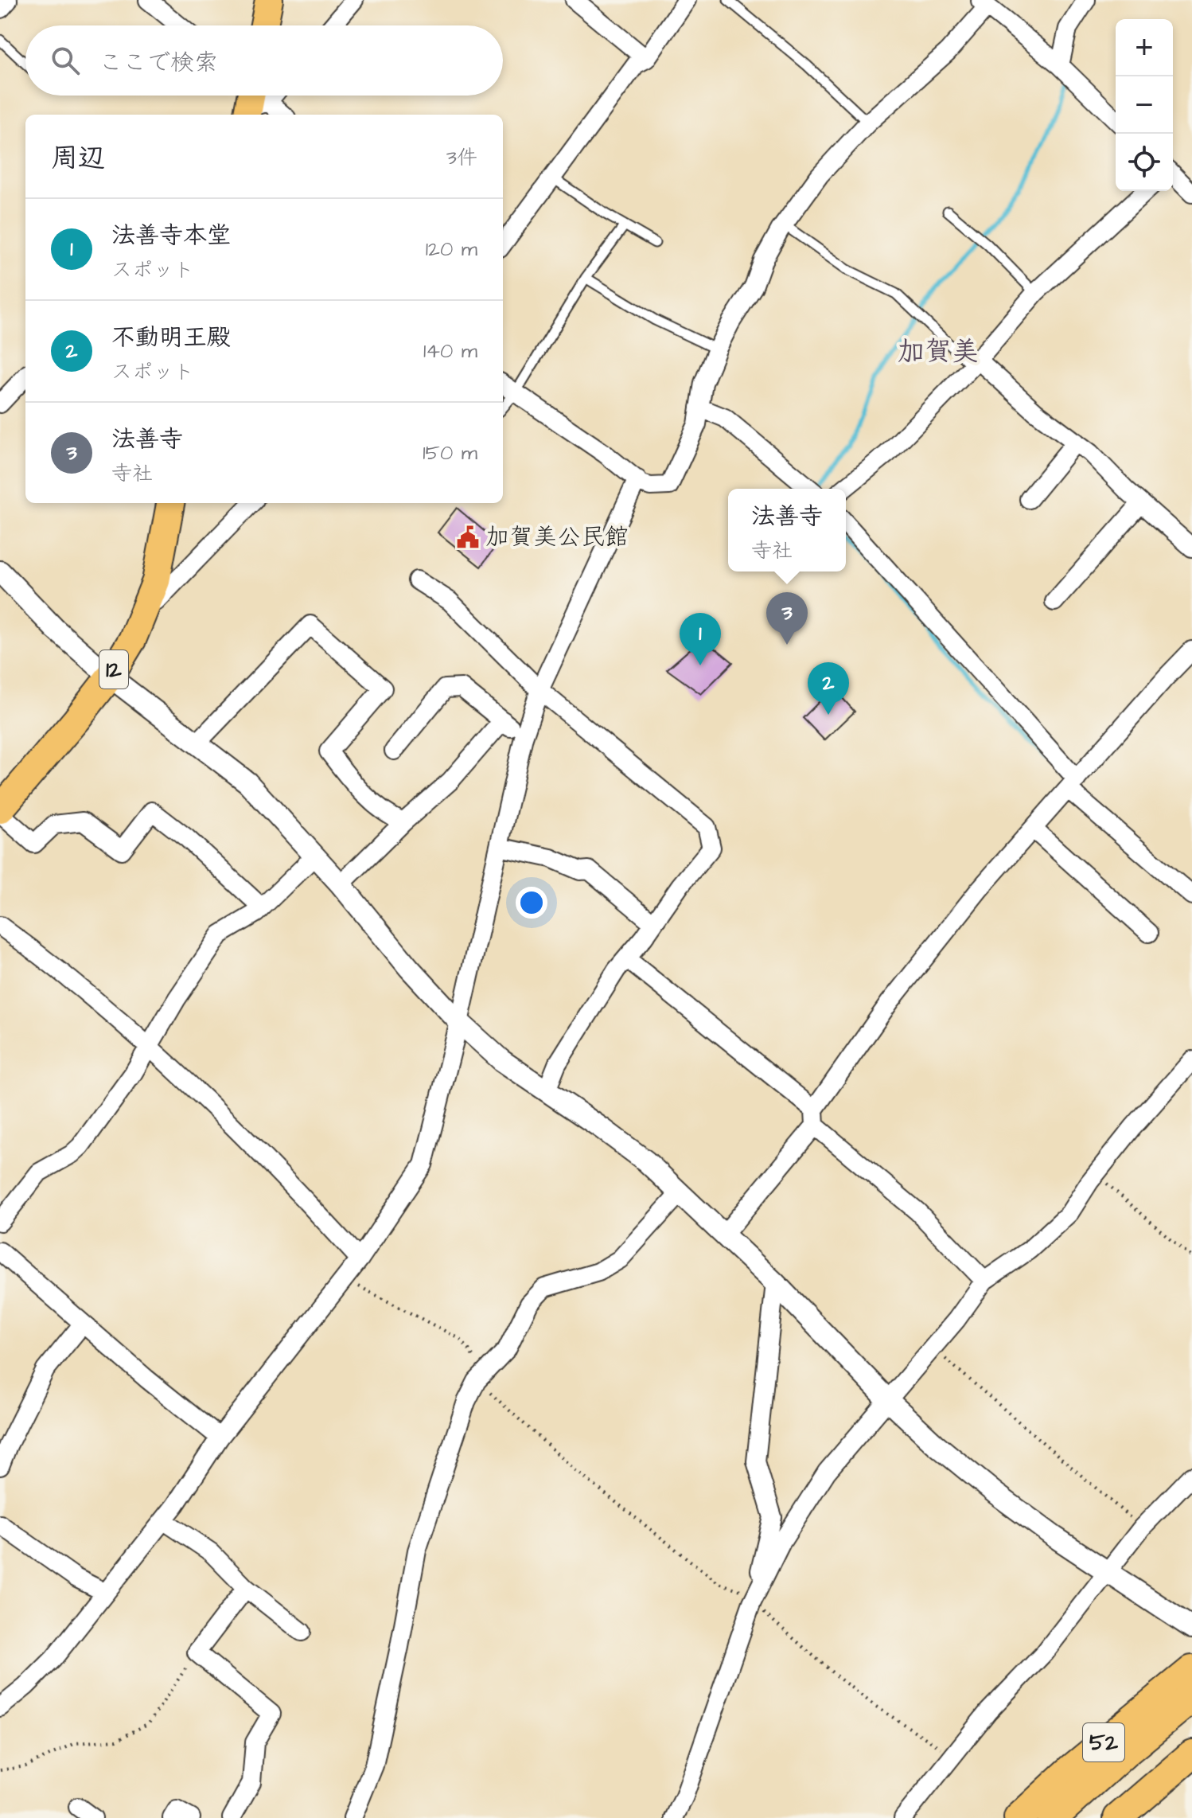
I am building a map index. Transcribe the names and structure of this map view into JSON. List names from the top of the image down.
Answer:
{
  "streets": {
    "highway": ["52"],
    "main road": ["12"]
  },
  "districts": ["加賀美"],
  "places": {
    "public building": ["加賀美公民館"]
  },
  "page": {
    "map_buttons": ["+", "−"],
    "search": "ここで検索",
    "heading": ["周辺", "3件"],
    "list": [
      {
        "mark": "1",
        "name": "法善寺本堂",
        "note": "スポット",
        "value": "120 m"
      },
      {
        "mark": "2",
        "name": "不動明王殿",
        "note": "スポット",
        "value": "140 m"
      },
      {
        "mark": "3",
        "name": "法善寺",
        "note": "寺社",
        "value": "150 m"
      }
    ],
    "popup": ["法善寺", "寺社"],
    "pins": ["3", "1", "2"]
  }
}
